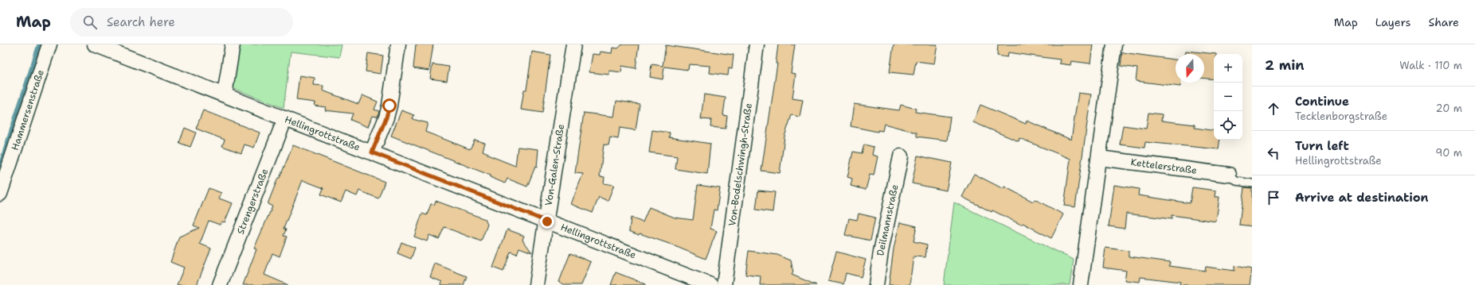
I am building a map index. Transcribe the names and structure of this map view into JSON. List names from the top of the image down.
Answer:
{
  "streets": {
    "street": [
      "Hammersenstraße",
      "Hellingrottstraße",
      "Von-Bodelschwingh-Straße",
      "Von-Galen-Straße",
      "Kettelerstraße",
      "Strengerstraße",
      "Deilmannstraße"
    ]
  },
  "crossings": [
    ["Hellingrottstraße", "Von-Galen-Straße"],
    ["Hellingrottstraße", "Strengerstraße"]
  ],
  "north": "bottom",
  "page": {
    "header": "Map",
    "search": "Search here",
    "nav": ["Map", "Layers", "Share"],
    "heading": ["2 min", "Walk · 110 m"],
    "map_buttons": ["+", "−"],
    "list": [
      ["Continue", "Tecklenborgstraße", "20 m"],
      ["Turn left", "Hellingrottstraße", "90 m"],
      "Arrive at destination"
    ]
  }
}
